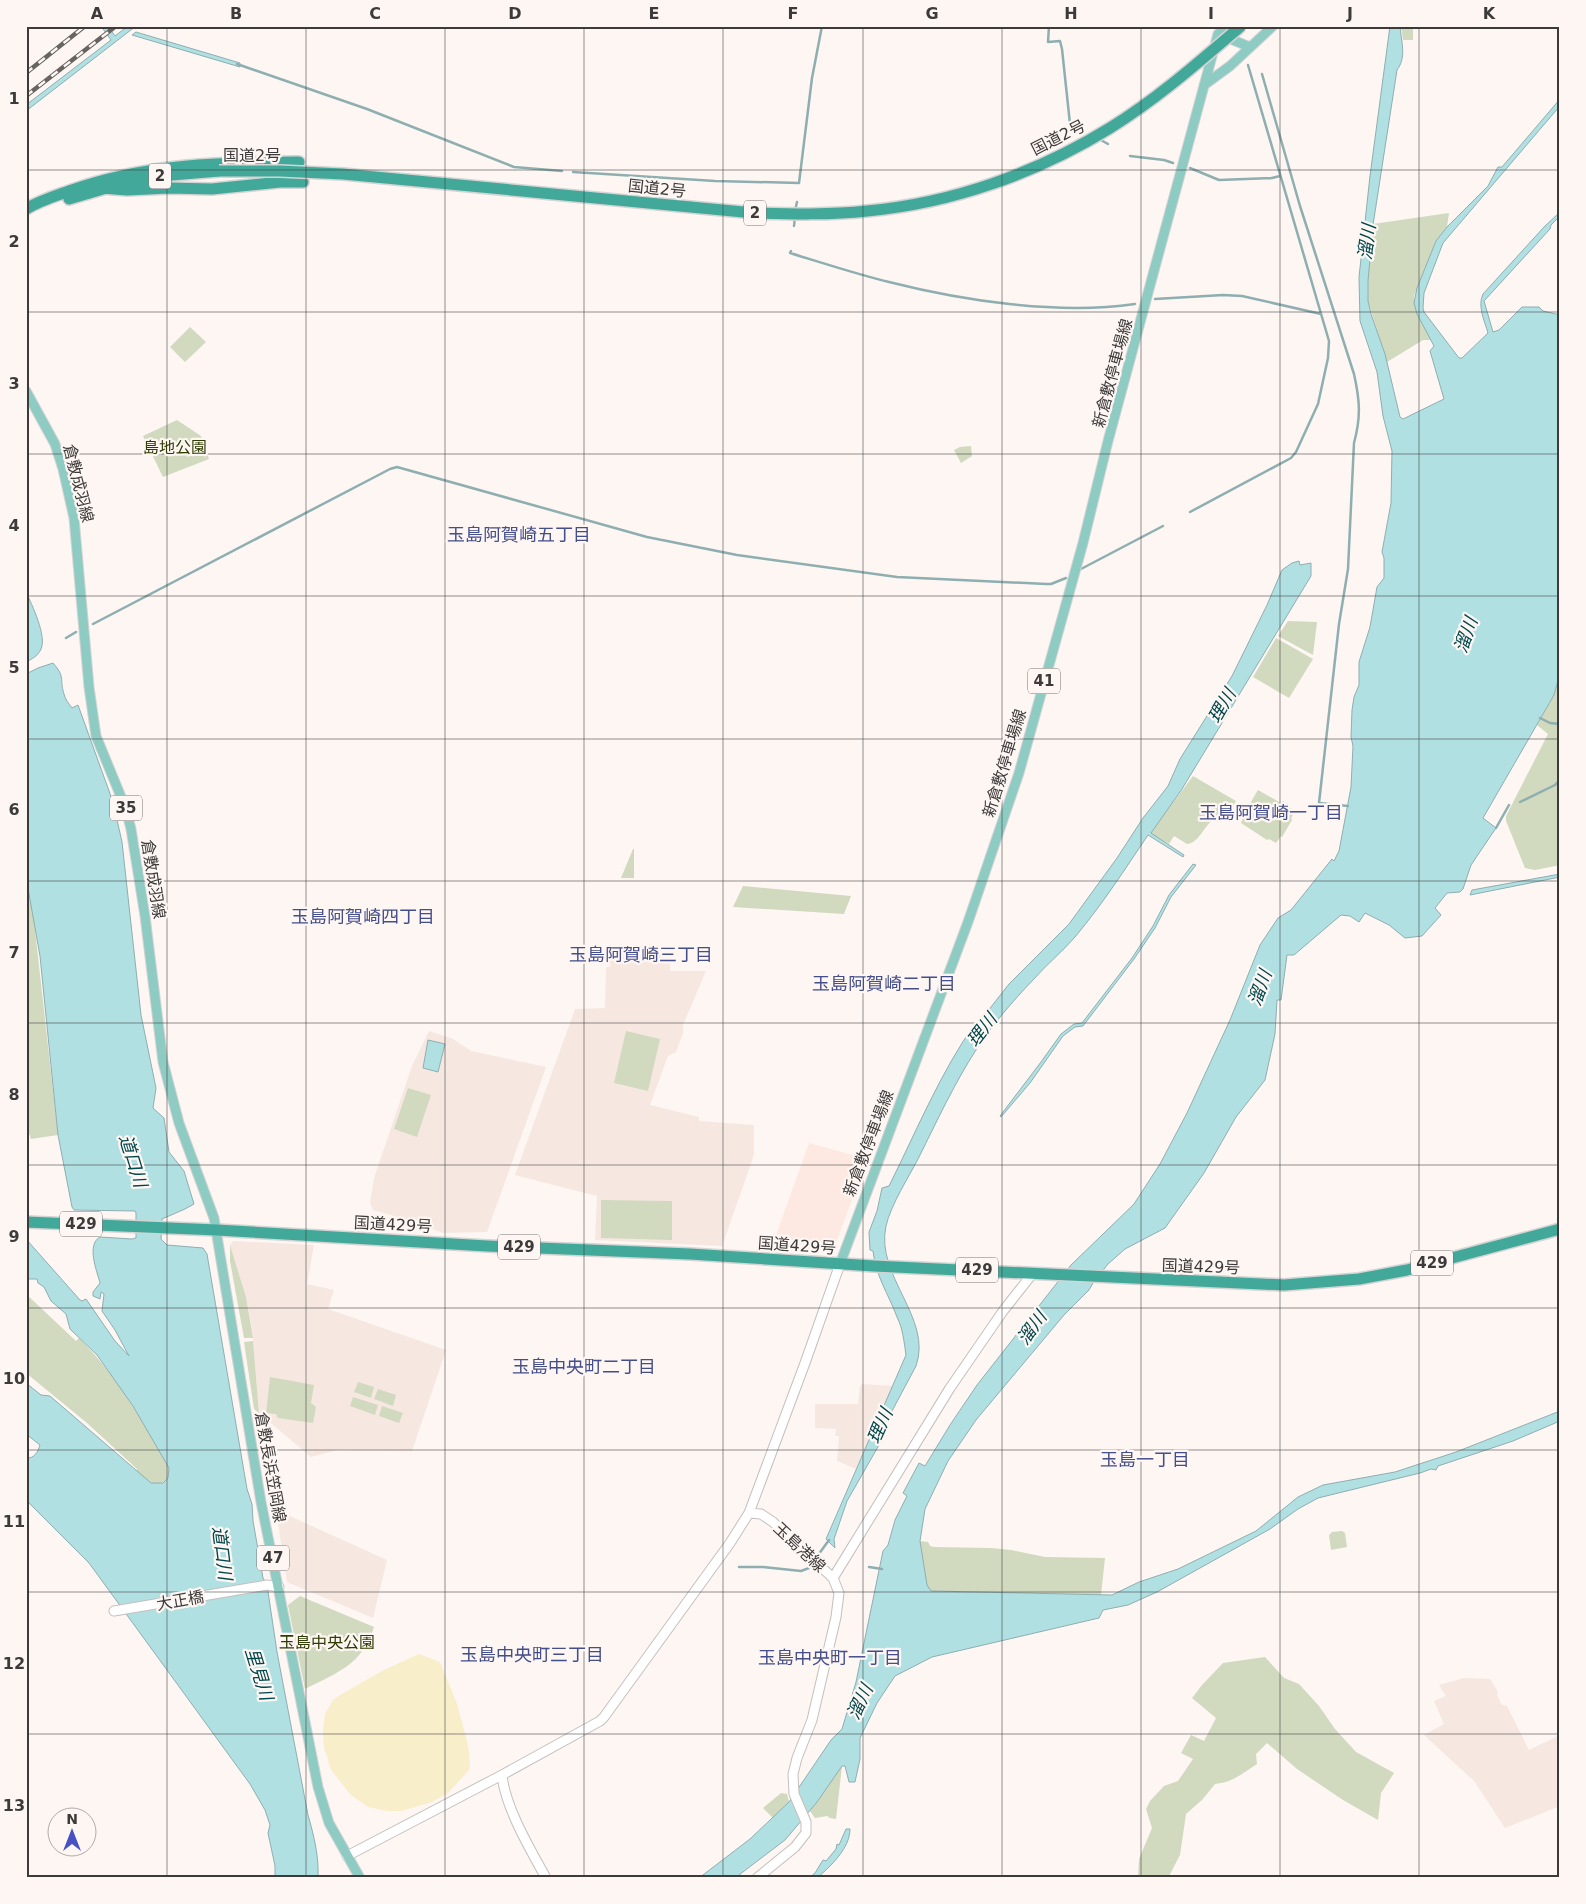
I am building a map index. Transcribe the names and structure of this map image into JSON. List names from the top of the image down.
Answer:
{
  "streets": {
    "highway": [
      "国道2号",
      "2",
      "429",
      "国道429号"
    ],
    "main road": [
      "新倉敷停車場線",
      "倉敷成羽線",
      "41",
      "35",
      "倉敷長浜笠岡線",
      "47"
    ],
    "street": ["玉島港線", "大正橋"]
  },
  "crossings": [
    ["新倉敷停車場線", "国道429号"],
    ["倉敷成羽線", "国道429号"],
    ["倉敷成羽線", "倉敷長浜笠岡線"],
    ["国道429号", "倉敷長浜笠岡線"],
    ["倉敷長浜笠岡線", "大正橋"]
  ],
  "districts": [
    "玉島阿賀崎五丁目",
    "玉島阿賀崎一丁目",
    "玉島阿賀崎四丁目",
    "玉島阿賀崎三丁目",
    "玉島阿賀崎二丁目",
    "玉島中央町二丁目",
    "玉島一丁目",
    "玉島中央町三丁目",
    "玉島中央町一丁目"
  ],
  "water": [
    "溜川",
    "理川",
    "道口川",
    "里見川"
  ],
  "parks": ["島地公園", "玉島中央公園"],
  "north": "top",
  "grid": {
    "columns": [
      "A",
      "B",
      "C",
      "D",
      "E",
      "F",
      "G",
      "H",
      "I",
      "J",
      "K"
    ],
    "rows": [
      "1",
      "2",
      "3",
      "4",
      "5",
      "6",
      "7",
      "8",
      "9",
      "10",
      "11",
      "12",
      "13"
    ]
  }
}
